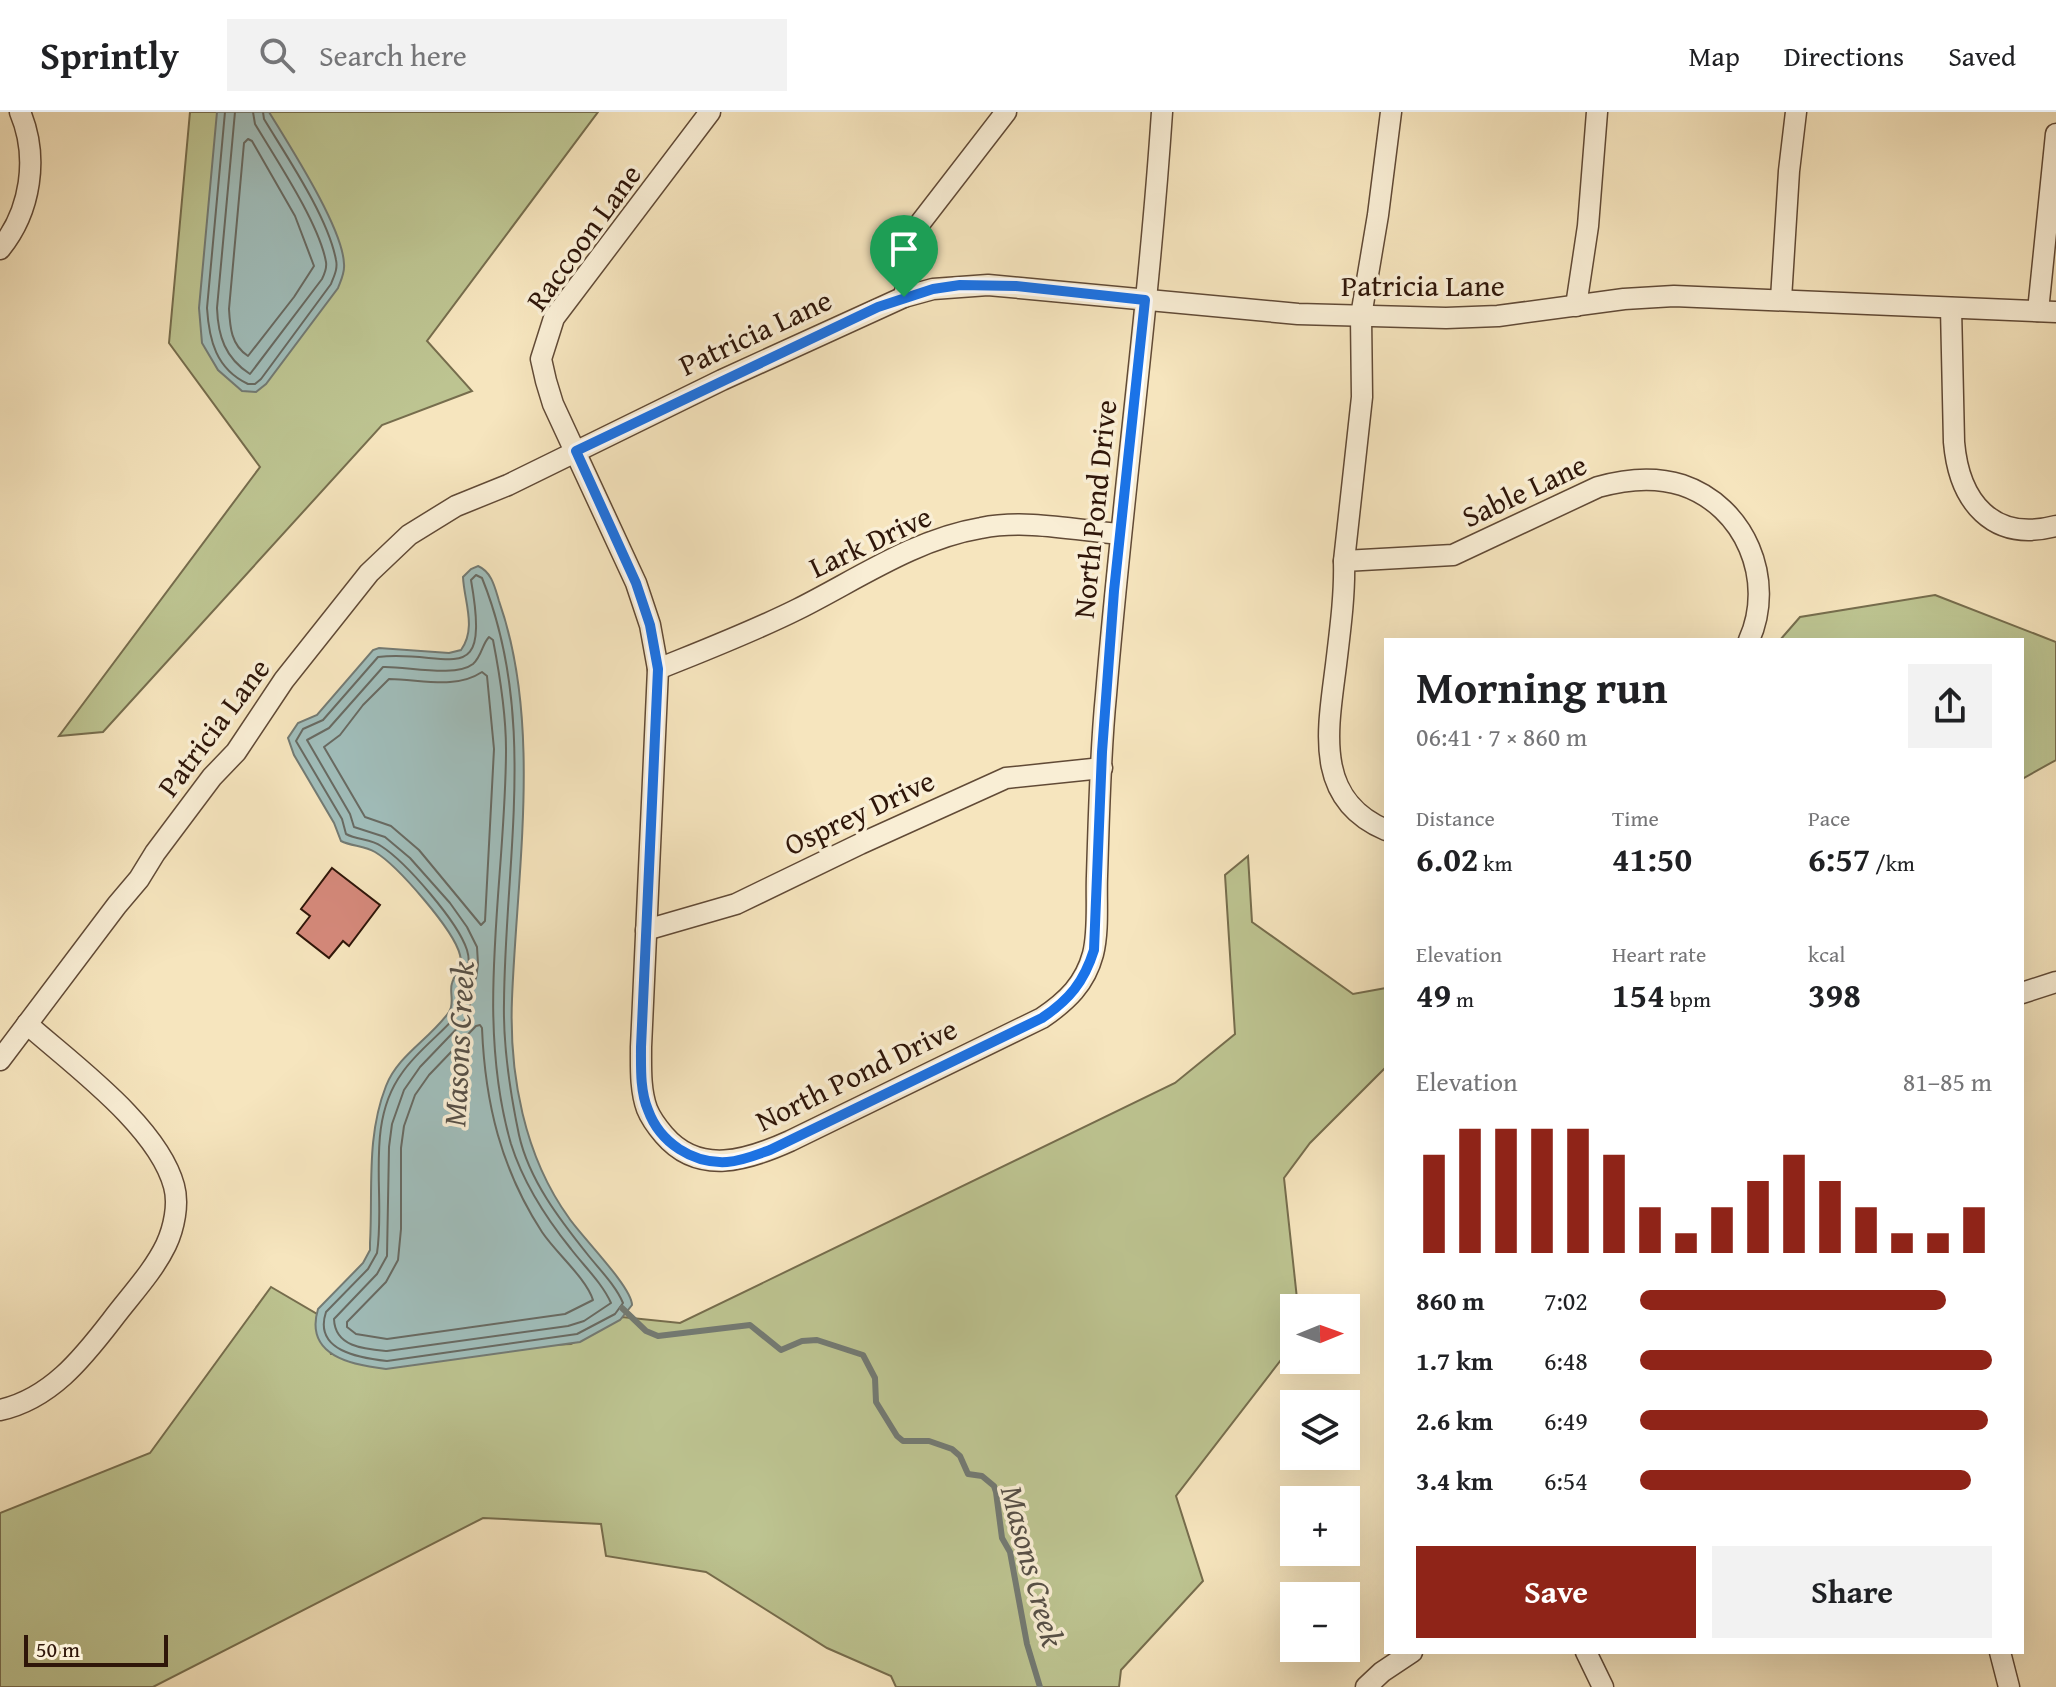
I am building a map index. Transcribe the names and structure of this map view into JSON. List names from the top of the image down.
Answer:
{
  "streets": {
    "street": [
      "Raccoon Lane",
      "Patricia Lane",
      "Sable Lane",
      "North Pond Drive",
      "Lark Drive",
      "Osprey Drive"
    ]
  },
  "crossings": [
    ["Raccoon Lane", "Patricia Lane"],
    ["Raccoon Lane", "North Pond Drive"],
    ["Patricia Lane", "North Pond Drive"],
    ["North Pond Drive", "Lark Drive"],
    ["North Pond Drive", "Osprey Drive"]
  ],
  "water": ["Masons Creek"],
  "scale_bar": "50 m",
  "north": "right",
  "page": {
    "header": "Sprintly",
    "search": "Search here",
    "nav": ["Map", "Directions", "Saved"],
    "heading": ["Morning run", "06:41 · 7 × 860 m"],
    "stats": [
      ["Distance", "6.02 km"],
      ["Time", "41:50"],
      ["Pace", "6:57 /km"],
      ["Elevation", "49 m"],
      ["Heart rate", "154 bpm"],
      ["kcal", "398"]
    ],
    "chart": ["Elevation", "81–85 m"],
    "list": [
      {
        "name": "860 m",
        "note": "7:02"
      },
      {
        "name": "1.7 km",
        "note": "6:48"
      },
      {
        "name": "2.6 km",
        "note": "6:49"
      },
      {
        "name": "3.4 km",
        "note": "6:54"
      }
    ],
    "map_buttons": ["+", "−"],
    "buttons": ["Save", "Share"],
    "scale": "50 m"
  }
}
